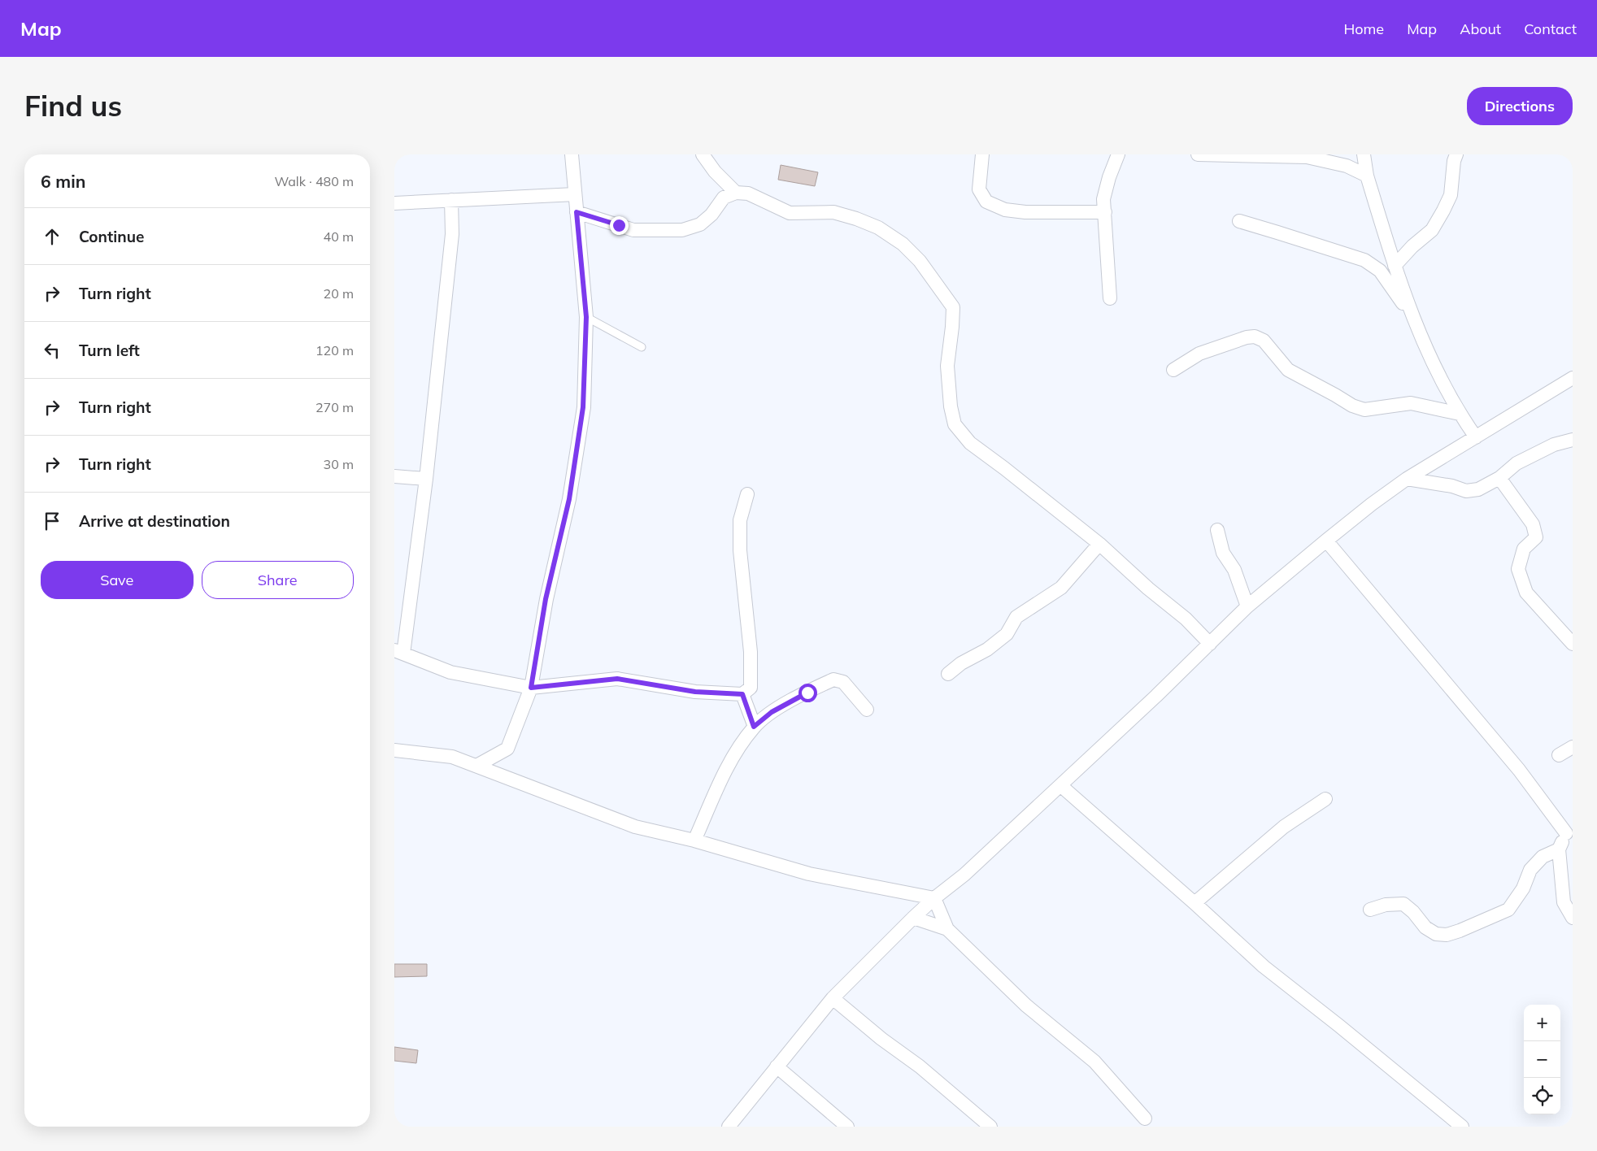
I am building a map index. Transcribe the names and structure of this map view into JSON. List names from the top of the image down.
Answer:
{
  "page": {
    "header": "Map",
    "nav": [
      "Home",
      "Map",
      "About",
      "Contact"
    ],
    "buttons": [
      "Directions",
      ["Save", "Share"]
    ],
    "title": "Find us",
    "heading": ["6 min", "Walk · 480 m"],
    "list": [
      ["Continue", "40 m"],
      ["Turn right", "20 m"],
      ["Turn left", "120 m"],
      ["Turn right", "270 m"],
      ["Turn right", "30 m"],
      "Arrive at destination"
    ],
    "map_buttons": ["+", "−"]
  }
}
